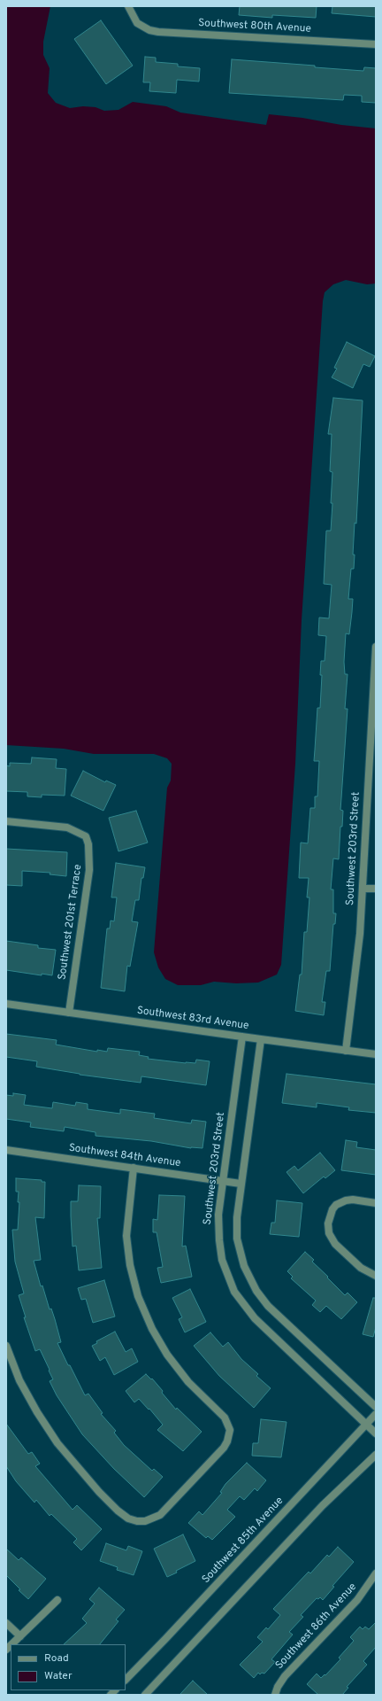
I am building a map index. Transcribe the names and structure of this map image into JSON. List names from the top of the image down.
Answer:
{
  "streets": {
    "street": [
      "Southwest 80th Avenue",
      "Southwest 203rd Street",
      "Southwest 201st Terrace",
      "Southwest 83rd Avenue",
      "Southwest 84th Avenue",
      "Southwest 85th Avenue",
      "Southwest 86th Avenue"
    ]
  },
  "crossings": [
    ["Southwest 203rd Street", "Southwest 83rd Avenue"],
    ["Southwest 203rd Street", "Southwest 84th Avenue"],
    ["Southwest 203rd Street", "Southwest 85th Avenue"],
    ["Southwest 201st Terrace", "Southwest 83rd Avenue"]
  ],
  "legend": ["Road", "Water"]
}
